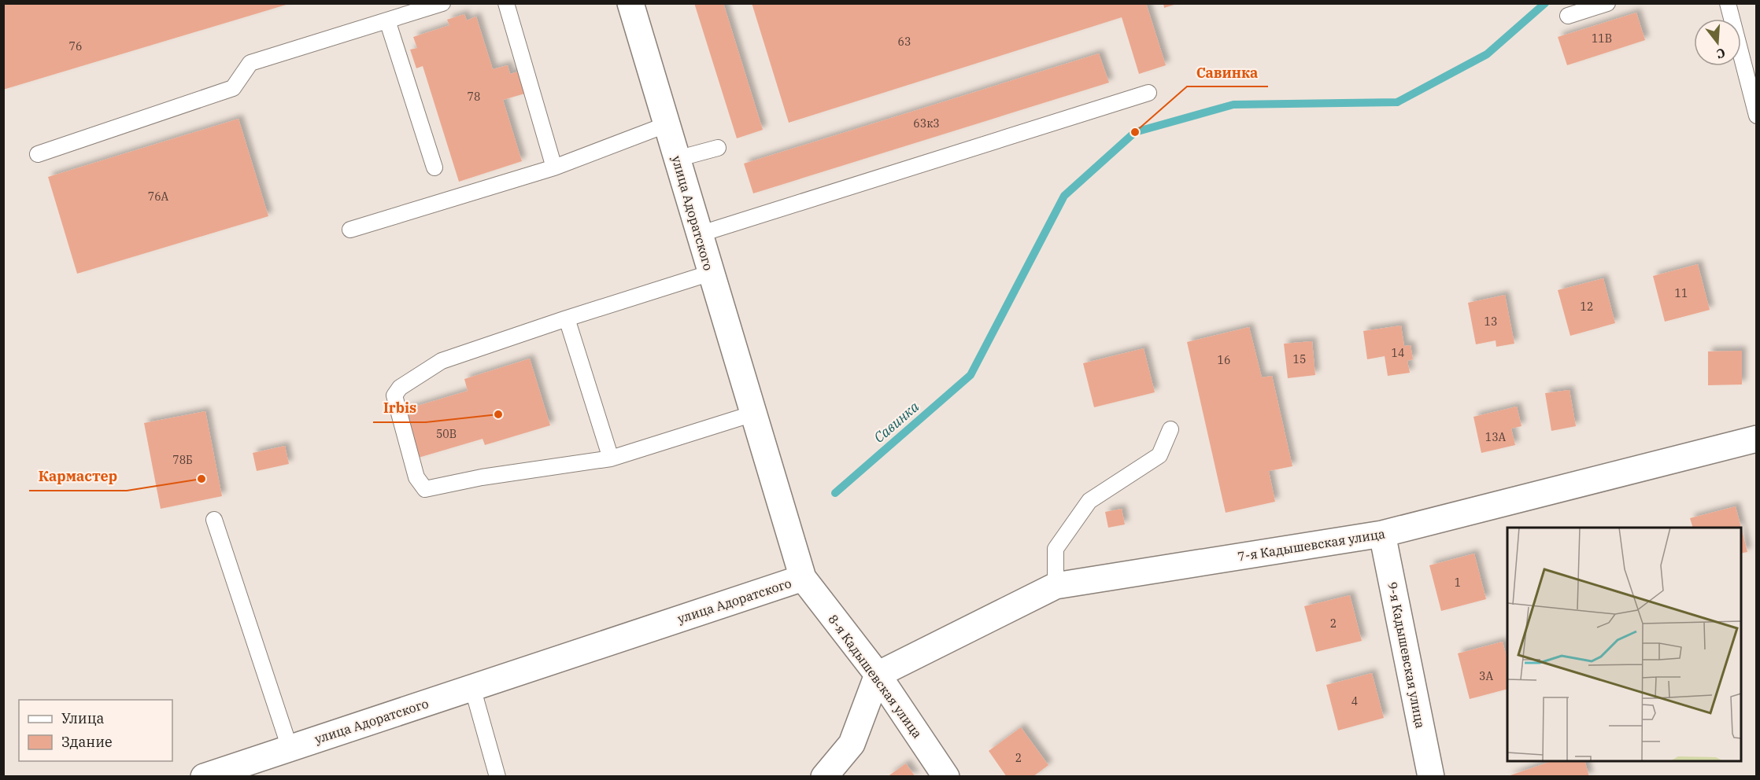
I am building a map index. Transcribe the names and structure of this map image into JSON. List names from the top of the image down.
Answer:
{
  "streets": {
    "street": [
      "улица Адоратского",
      "7-я Кадышевская улица",
      "9-я Кадышевская улица",
      "8-я Кадышевская улица"
    ]
  },
  "crossings": [
    ["улица Адоратского", "8-я Кадышевская улица"],
    ["7-я Кадышевская улица", "9-я Кадышевская улица"],
    ["7-я Кадышевская улица", "8-я Кадышевская улица"]
  ],
  "water": ["Савинка"],
  "places": ["Савинка", "Irbis", "Кармастер"],
  "house_numbers": [
    "11В",
    "63",
    "76",
    "78",
    "63к3",
    "76А",
    "11",
    "12",
    "13",
    "14",
    "15",
    "16",
    "50В",
    "13А",
    "78Б",
    "1",
    "2",
    "3А",
    "4",
    "2"
  ],
  "legend": ["Улица", "Здание"],
  "north": "bottom"
}
